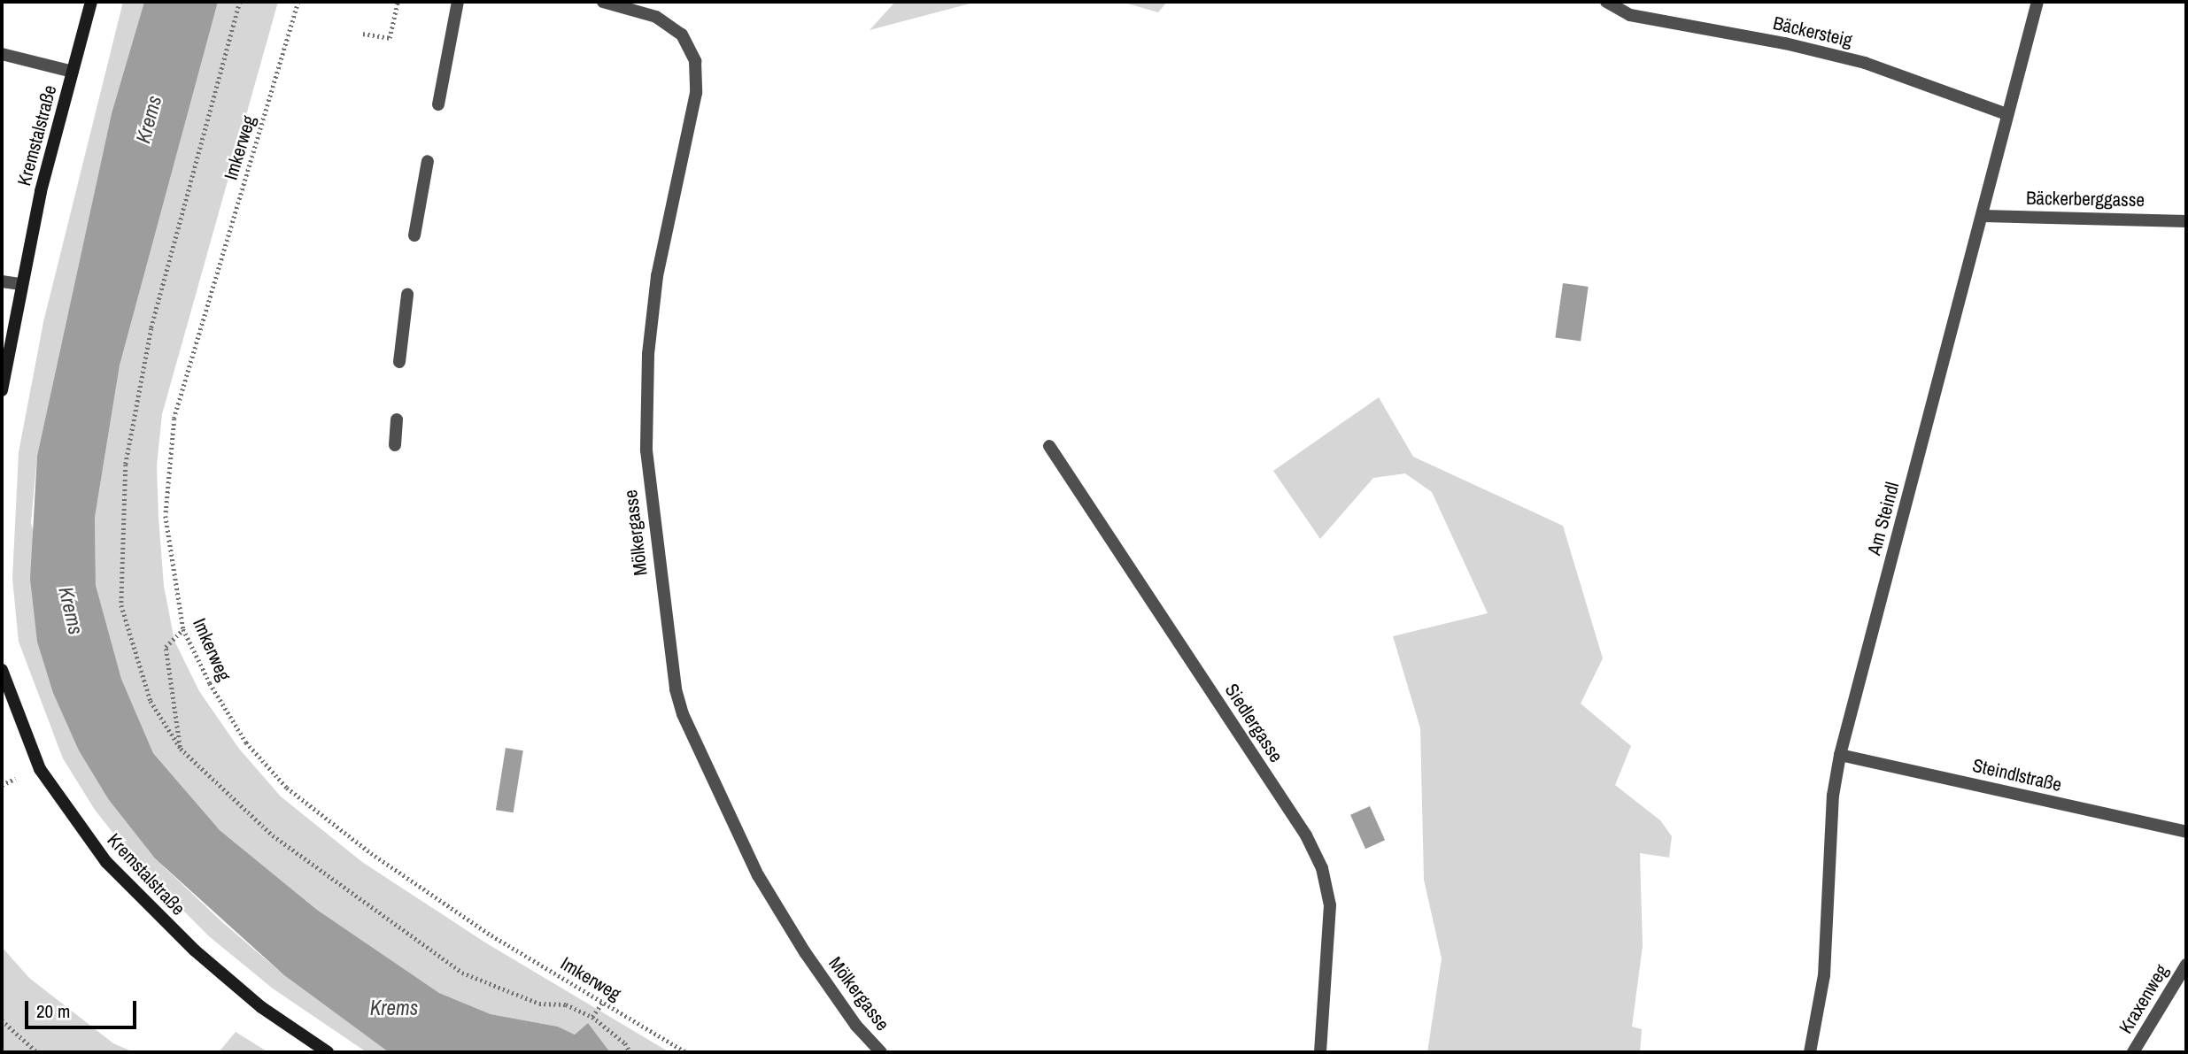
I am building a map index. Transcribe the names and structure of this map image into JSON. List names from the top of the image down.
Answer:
{
  "streets": {
    "main road": ["Kremstalstraße"],
    "street": [
      "Bäckersteig",
      "Bäckerberggasse",
      "Am Steindl",
      "Mölkergasse",
      "Siedlergasse",
      "Steindlstraße",
      "Kraxenweg"
    ],
    "path": ["Imkerweg"]
  },
  "crossings": [
    ["Bäckersteig", "Am Steindl"],
    ["Bäckerberggasse", "Am Steindl"],
    ["Am Steindl", "Steindlstraße"]
  ],
  "water": ["Krems"],
  "scale_bar": "20 m"
}
